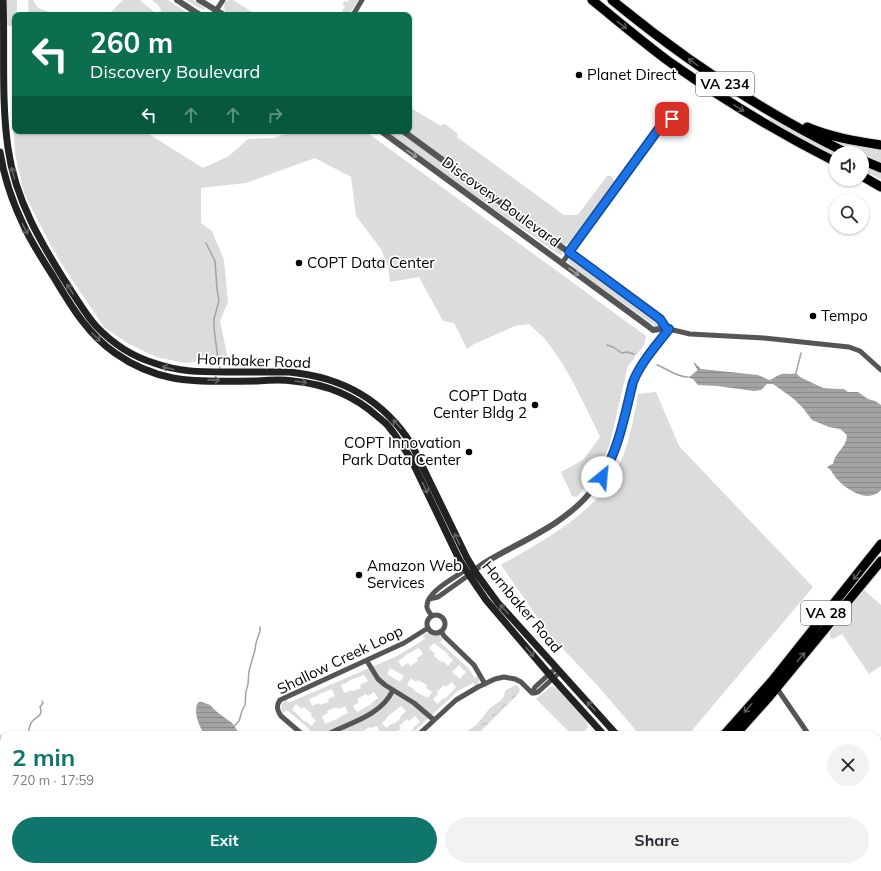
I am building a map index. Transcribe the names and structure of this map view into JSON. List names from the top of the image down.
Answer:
{
  "streets": {
    "highway": ["VA 234", "VA 28"],
    "main road": ["Hornbaker Road"],
    "street": ["Discovery Boulevard", "Shallow Creek Loop"]
  },
  "places": [
    "Planet Direct",
    "COPT Data Center",
    "Tempo",
    "COPT Data Center Bldg 2",
    "COPT Innovation Park Data Center",
    "Amazon Web Services"
  ],
  "page": {
    "turn": ["260 m", "Discovery Boulevard"],
    "heading": ["2 min", "720 m · 17:59"],
    "buttons": ["Exit", "Share"]
  }
}
